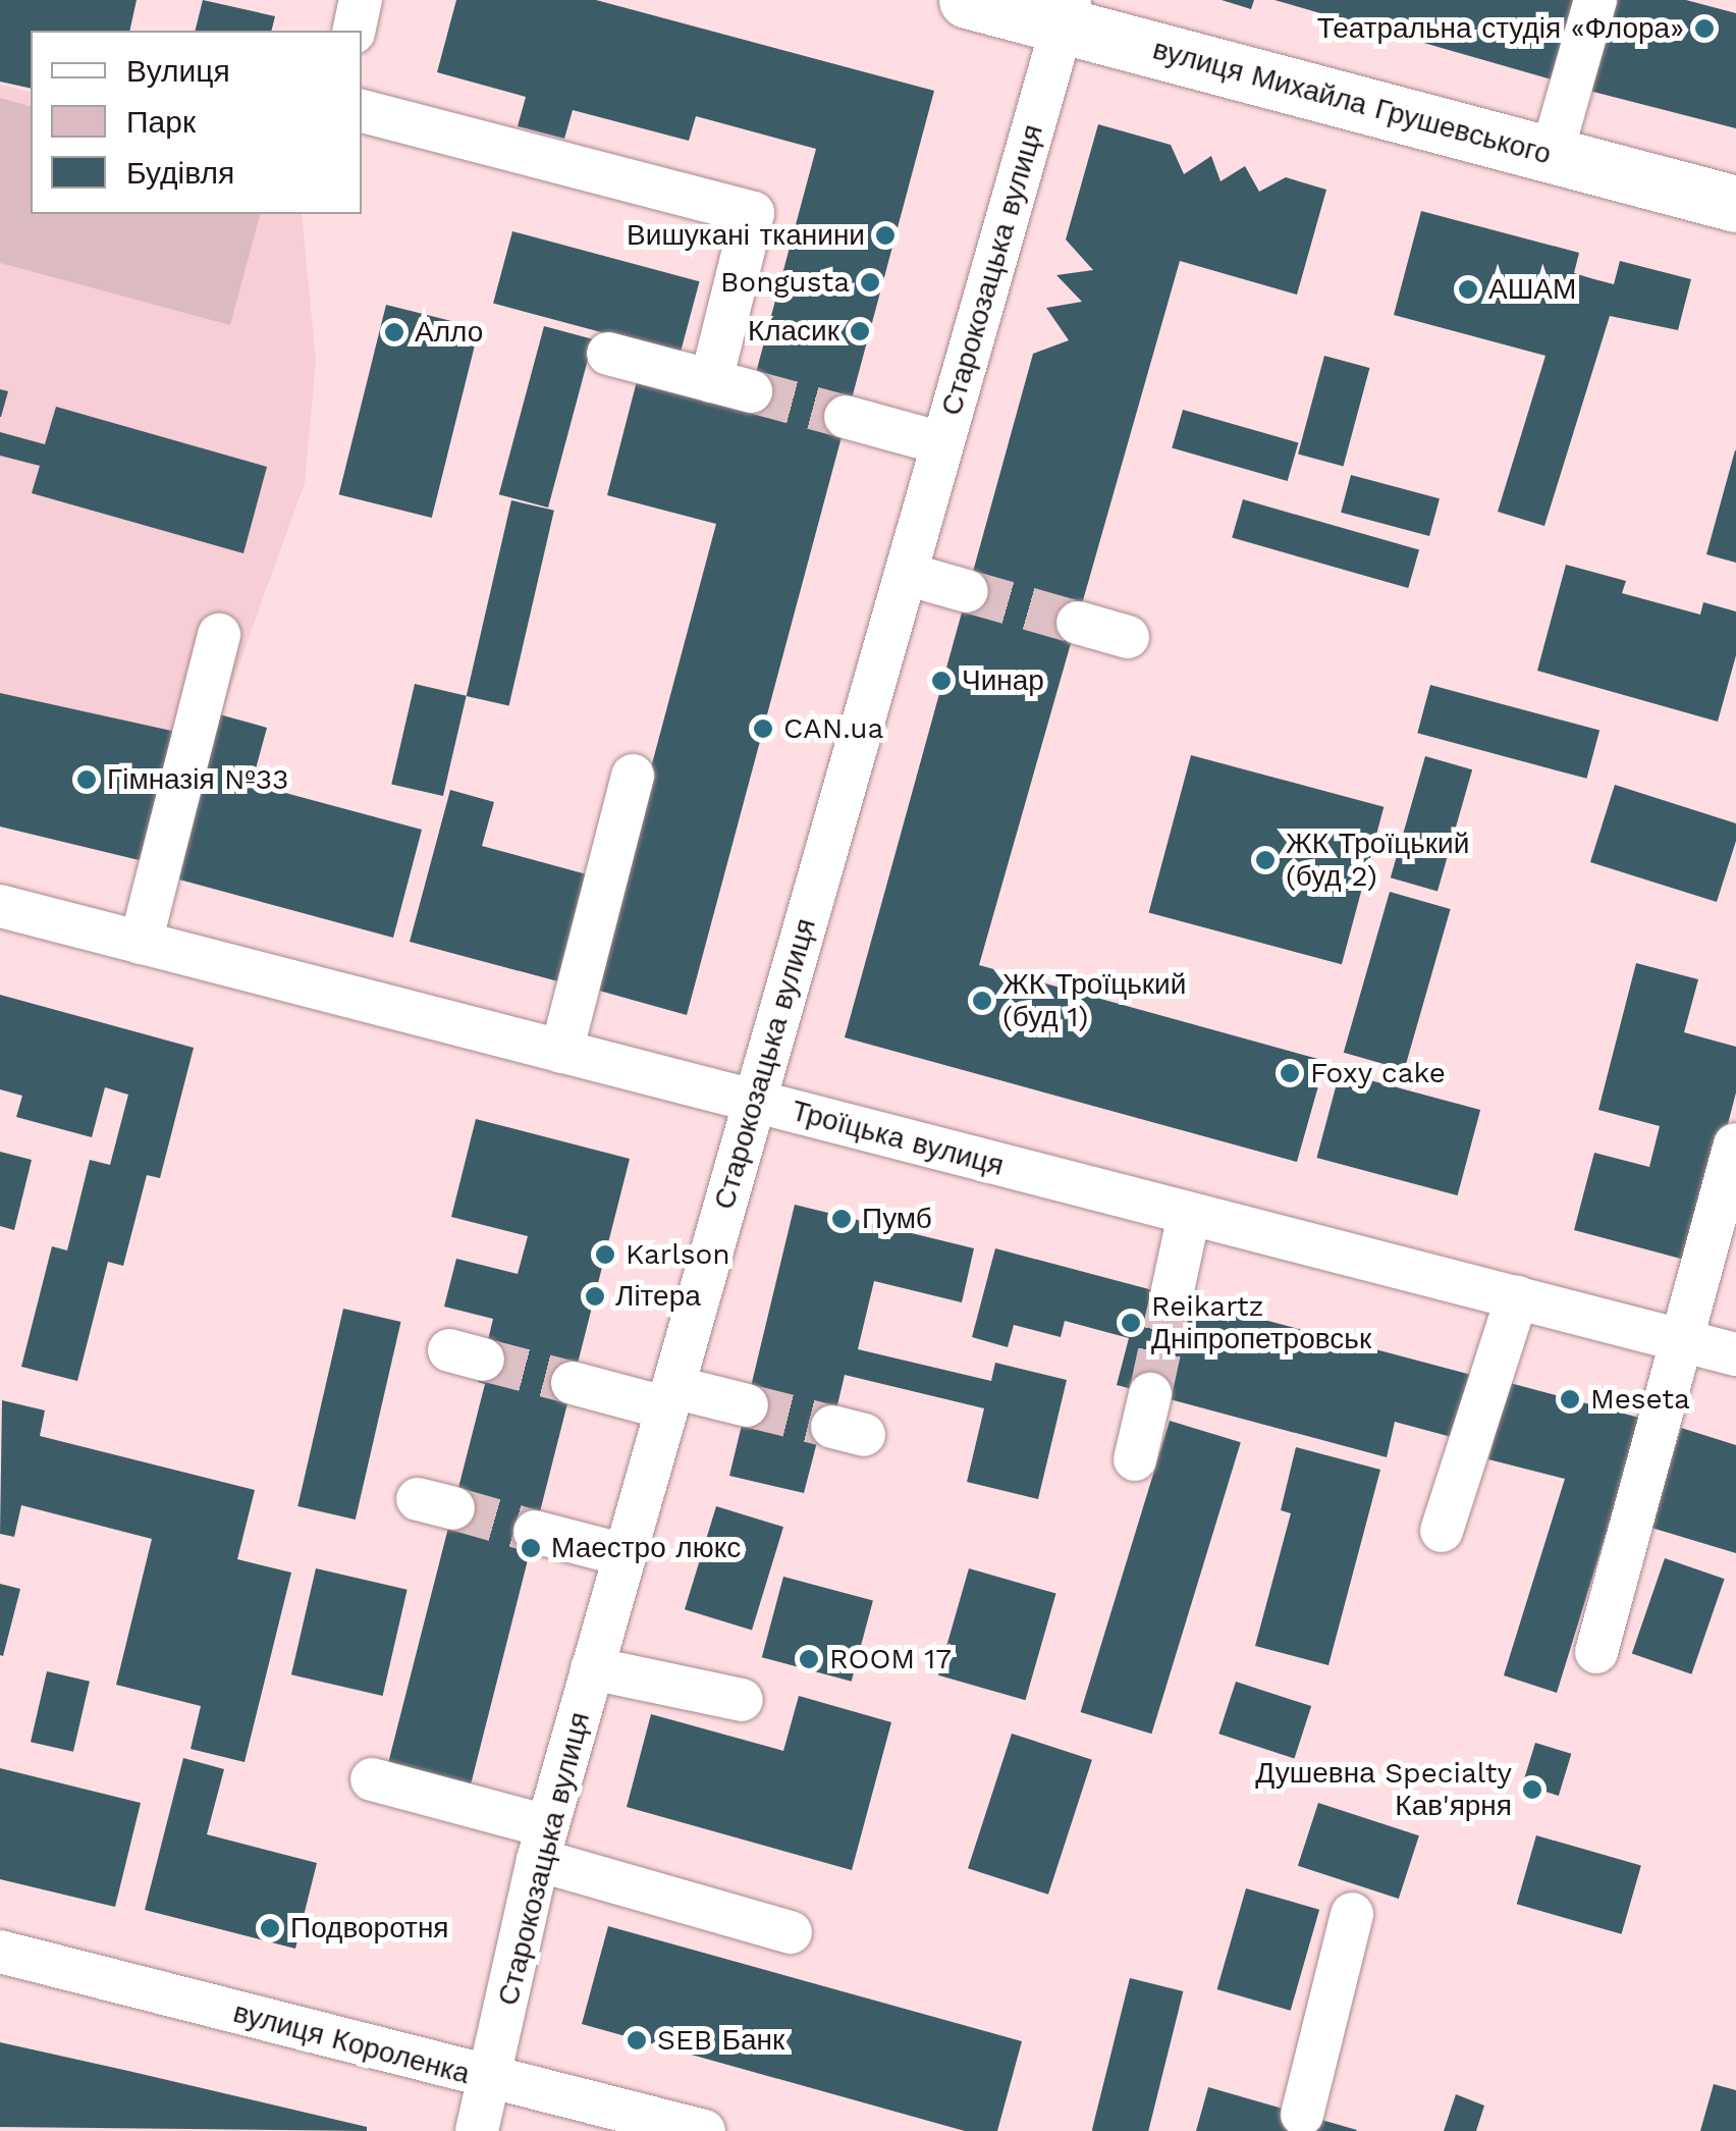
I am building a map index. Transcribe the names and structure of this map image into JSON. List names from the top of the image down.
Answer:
{
  "streets": {
    "main road": ["вулиця Михайла Грушевського"],
    "street": ["Старокозацька вулиця", "Троїцька вулиця", "вулиця Короленка"]
  },
  "crossings": [
    ["вулиця Михайла Грушевського", "Старокозацька вулиця"],
    ["Старокозацька вулиця", "Троїцька вулиця"],
    ["Старокозацька вулиця", "вулиця Короленка"]
  ],
  "places": [
    "Театральна студія «Флора»",
    "Вишукані тканини",
    "Bongusta",
    "АШАМ",
    "Класик",
    "Алло",
    "Чинар",
    "CAN.ua",
    "Гімназія №33",
    "ЖК Троїцький (буд 2)",
    "ЖК Троїцький (буд 1)",
    "Foxy cake",
    "Пумб",
    "Karlson",
    "Літера",
    "Reikartz Дніпропетровськ",
    "Meseta",
    "Маестро люкс",
    "ROOM 17",
    "Душевна Specialty Кав'ярня",
    "Подворотня",
    "SEB Банк"
  ],
  "legend": ["Вулиця", "Парк", "Будівля"]
}
